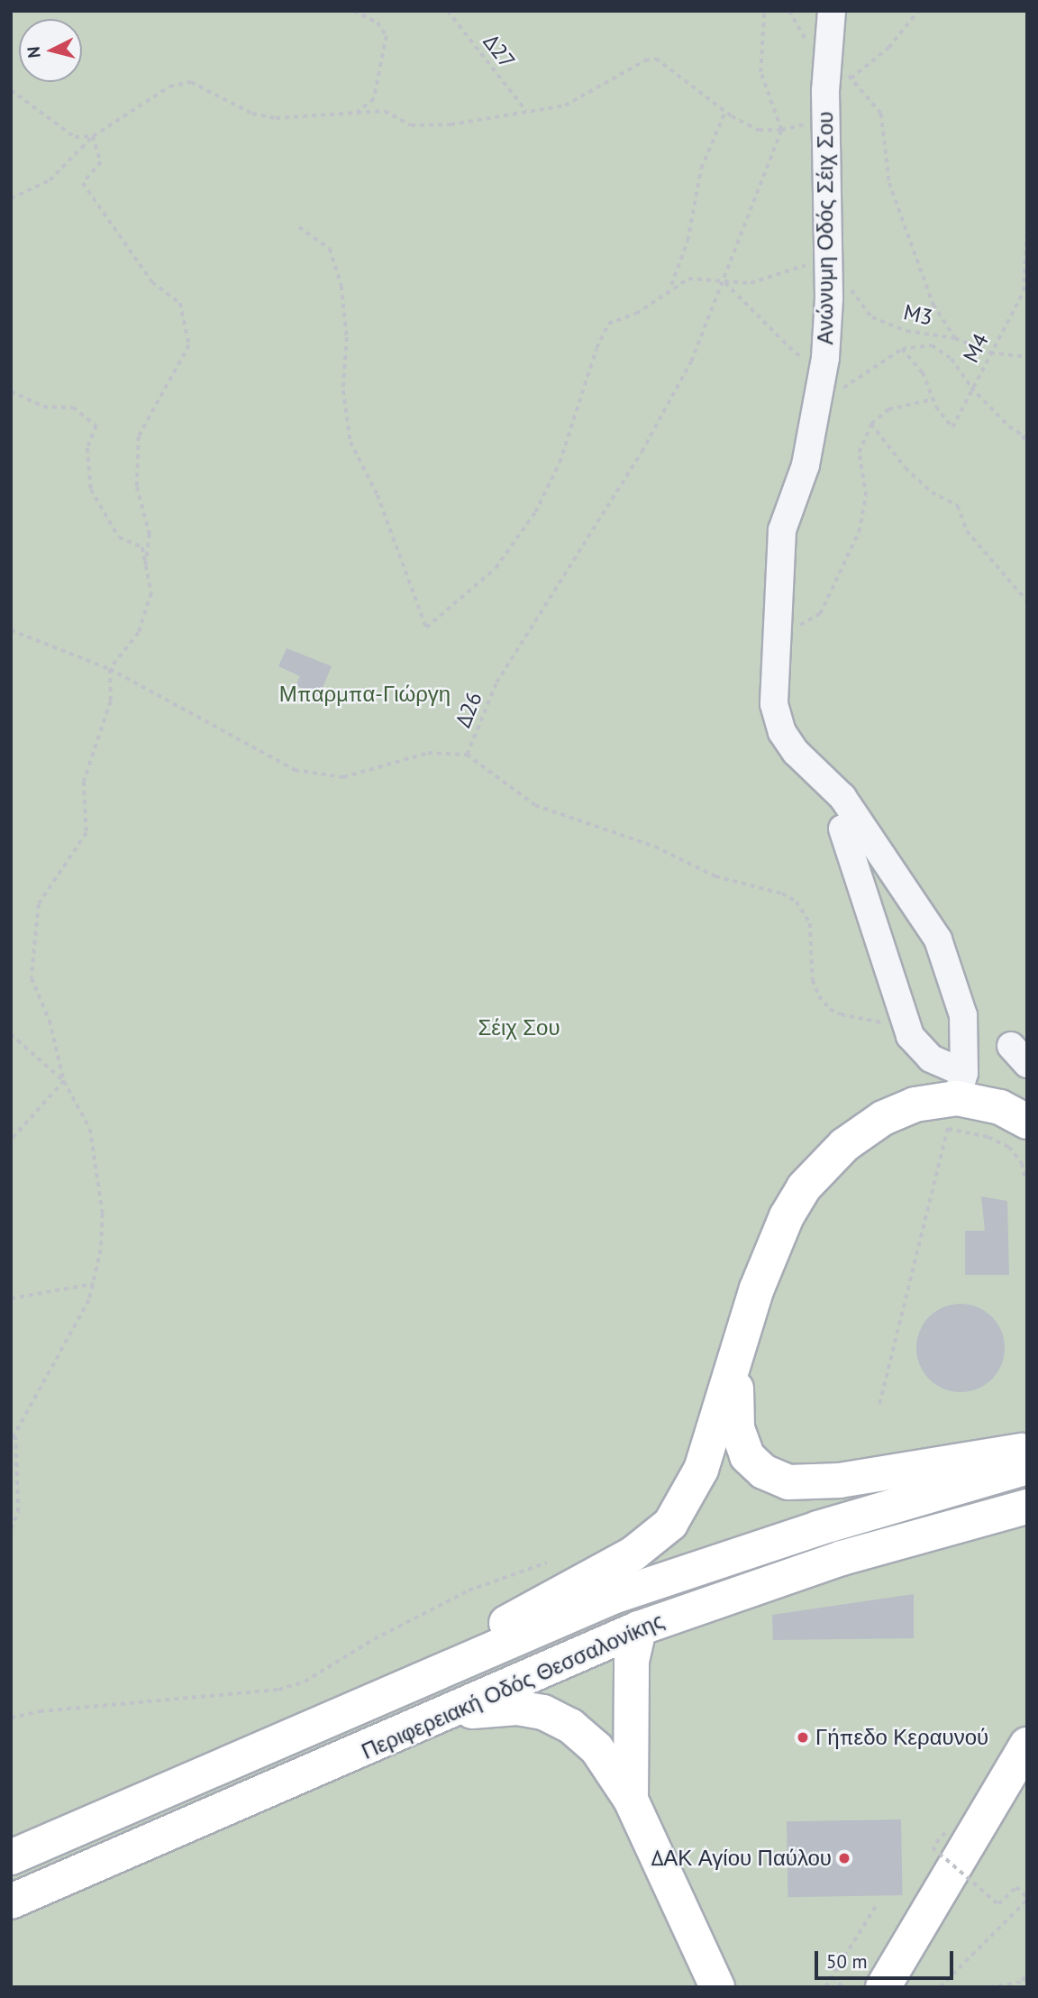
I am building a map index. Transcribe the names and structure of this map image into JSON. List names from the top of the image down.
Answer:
{
  "streets": {
    "main road": ["Περιφερειακή Οδός Θεσσαλονίκης"],
    "street": ["Ανώνυμη Οδός Σέιχ Σου"],
    "path": [
      "Δ27",
      "M3",
      "M4",
      "Δ26"
    ]
  },
  "crossings": [
    ["Ανώνυμη Οδός Σέιχ Σου", "M3"],
    ["Ανώνυμη Οδός Σέιχ Σου", "M4"],
    ["M3", "M4"]
  ],
  "parks": ["Μπαρμπα-Γιώργη", "Σέιχ Σου"],
  "places": ["Γήπεδο Κεραυνού", "ΔΑΚ Αγίου Παύλου"],
  "scale_bar": "50 m",
  "north": "left"
}
